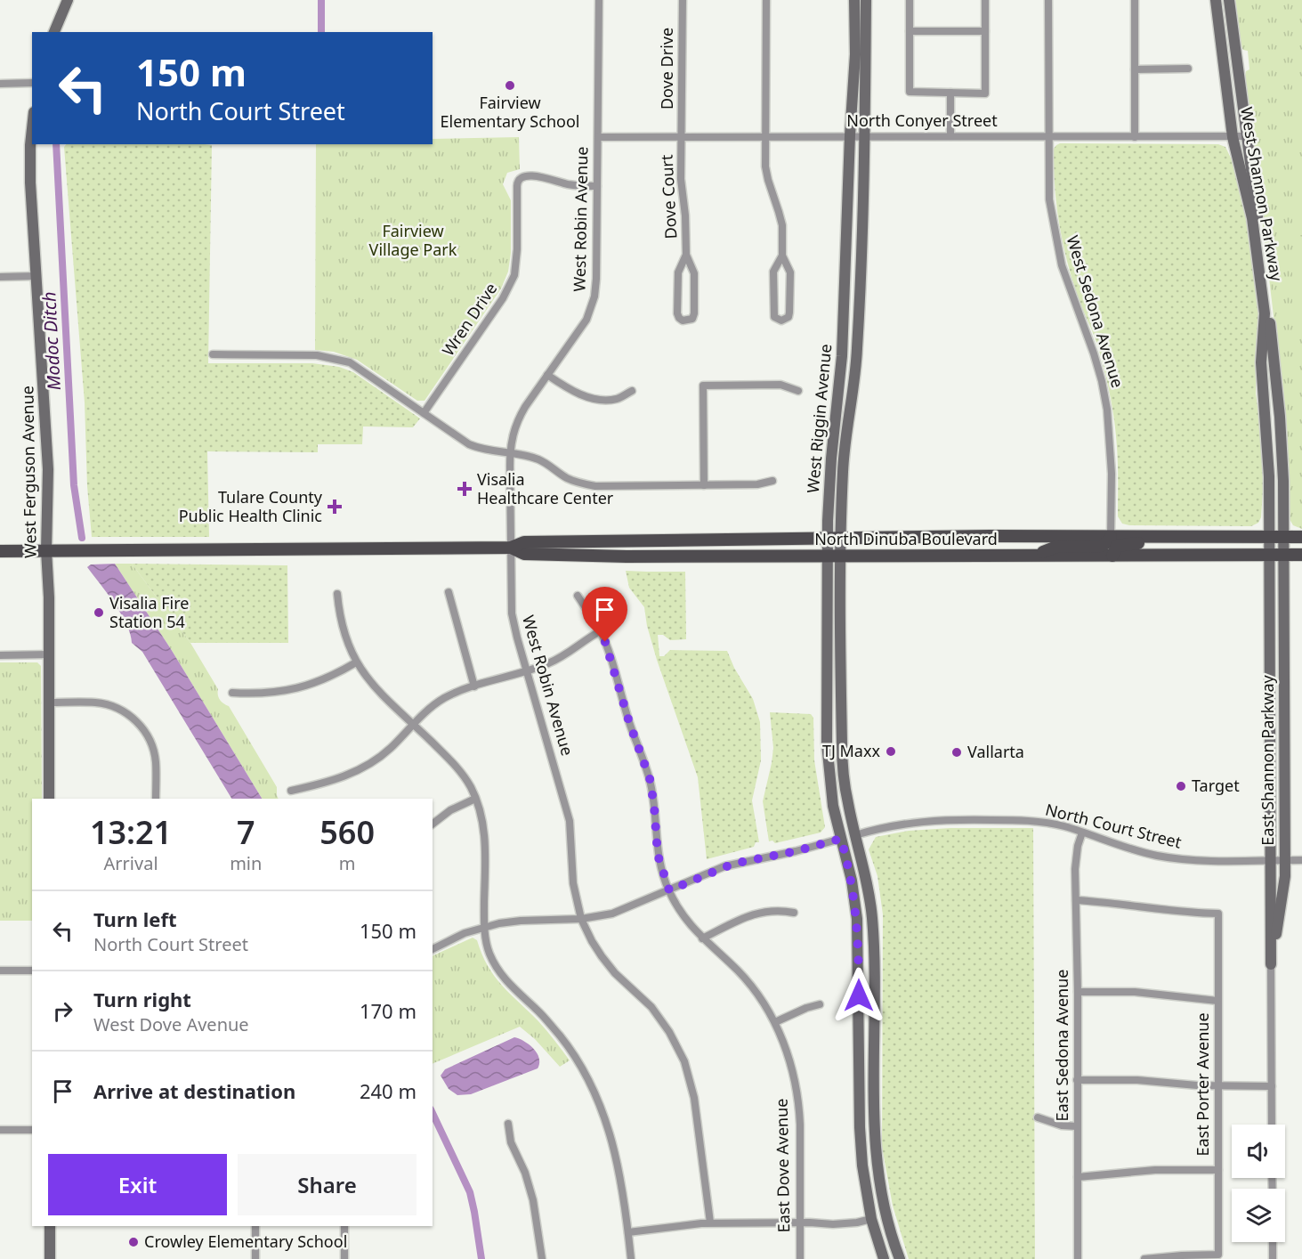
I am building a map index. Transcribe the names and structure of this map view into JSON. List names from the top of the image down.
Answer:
{
  "streets": {
    "main road": ["North Dinuba Boulevard"],
    "street": [
      "Dove Drive",
      "North Conyer Street",
      "West Shannon Parkway",
      "Dove Court",
      "West Robin Avenue",
      "West Sedona Avenue",
      "Wren Drive",
      "West Riggin Avenue",
      "West Ferguson Avenue",
      "East Shannon Parkway",
      "North Court Street",
      "East Sedona Avenue",
      "East Porter Avenue",
      "East Dove Avenue"
    ]
  },
  "crossings": [
    ["Dove Drive", "North Conyer Street"],
    ["Dove Drive", "Dove Court"],
    ["North Conyer Street", "West Shannon Parkway"],
    ["North Conyer Street", "Dove Court"],
    ["North Conyer Street", "West Robin Avenue"],
    ["North Conyer Street", "West Sedona Avenue"],
    ["North Conyer Street", "West Riggin Avenue"],
    ["West Shannon Parkway", "North Dinuba Boulevard"],
    ["West Shannon Parkway", "East Shannon Parkway"],
    ["West Robin Avenue", "Wren Drive"],
    ["West Robin Avenue", "North Dinuba Boulevard"],
    ["West Sedona Avenue", "North Dinuba Boulevard"],
    ["West Riggin Avenue", "North Dinuba Boulevard"],
    ["West Riggin Avenue", "North Court Street"],
    ["West Ferguson Avenue", "North Dinuba Boulevard"],
    ["North Dinuba Boulevard", "East Shannon Parkway"],
    ["East Shannon Parkway", "North Court Street"],
    ["North Court Street", "East Sedona Avenue"],
    ["East Sedona Avenue", "East Porter Avenue"]
  ],
  "water": ["Modoc Ditch"],
  "parks": ["Fairview Village Park"],
  "places": {
    "other": [
      "Fairview Elementary School",
      "Visalia Fire Station 54",
      "TJ Maxx",
      "Vallarta",
      "Target",
      "Crowley Elementary School"
    ],
    "health": ["Visalia Healthcare Center", "Tulare County Public Health Clinic"]
  },
  "page": {
    "turn": ["150 m", "North Court Street"],
    "eta": [
      "13:21",
      "Arrival",
      "7",
      "min",
      "560",
      "m"
    ],
    "list": [
      {
        "name": "Turn left",
        "note": "North Court Street",
        "value": "150 m"
      },
      {
        "name": "Turn right",
        "note": "West Dove Avenue",
        "value": "170 m"
      },
      {
        "name": "Arrive at destination",
        "value": "240 m"
      }
    ],
    "buttons": ["Exit", "Share"]
  }
}
